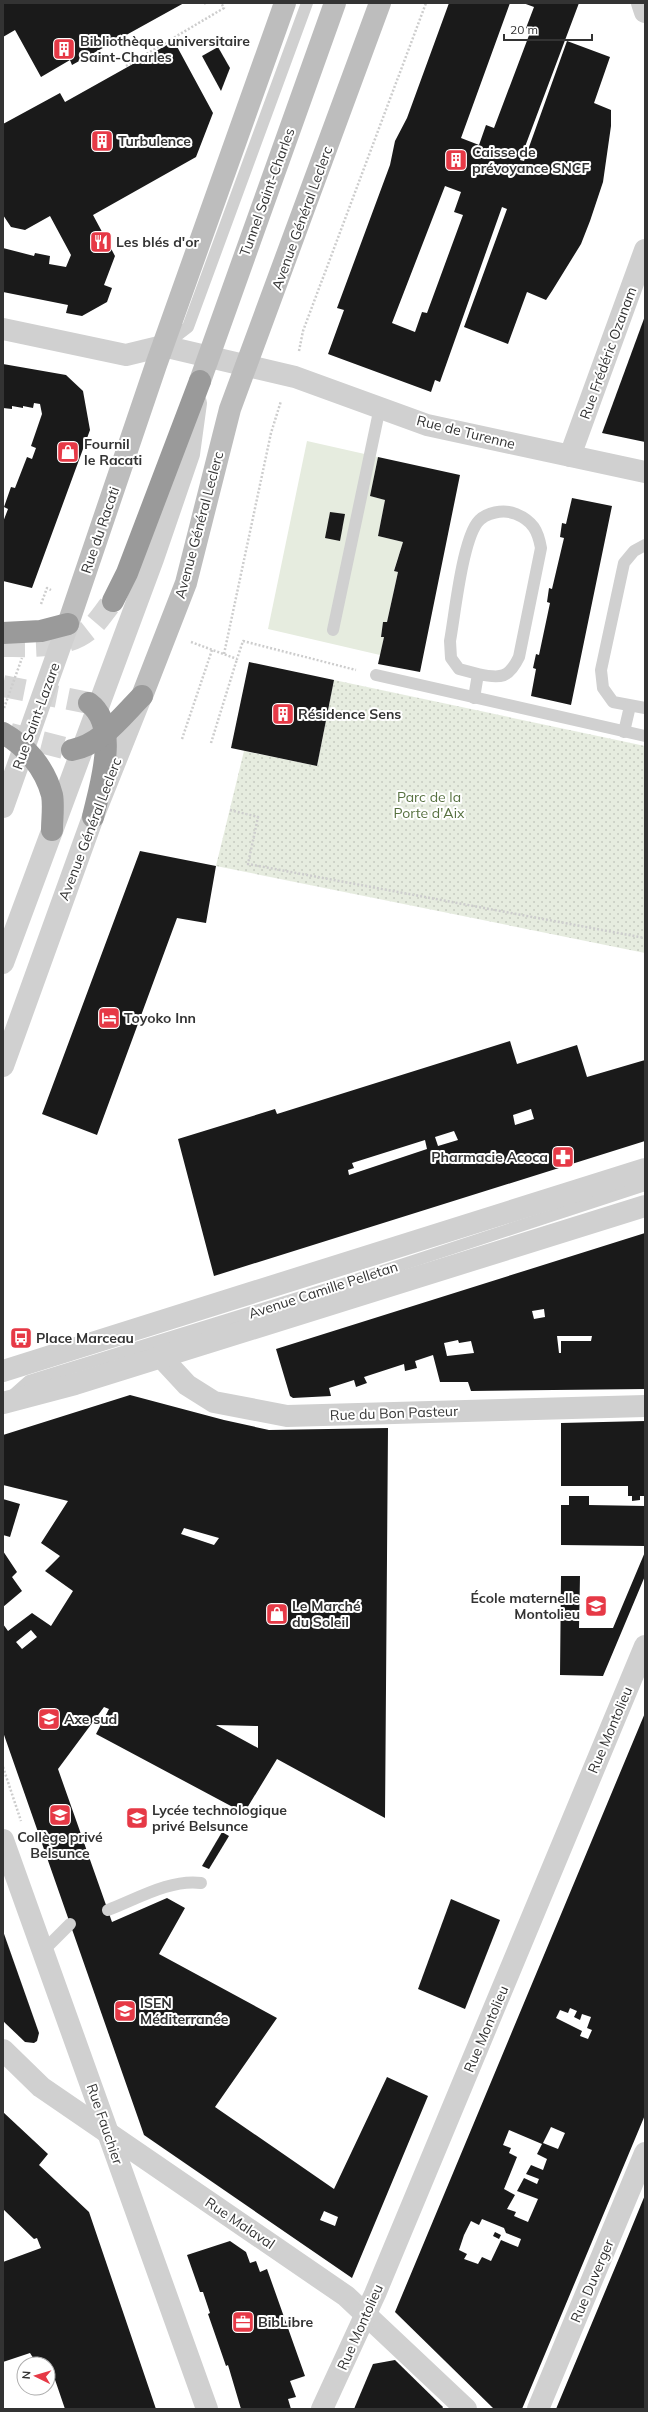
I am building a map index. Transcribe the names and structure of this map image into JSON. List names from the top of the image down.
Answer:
{
  "streets": {
    "main road": ["Tunnel Saint-Charles", "Avenue Général Leclerc", "Rue du Racati"],
    "street": [
      "Rue Frédéric Ozanam",
      "Rue de Turenne",
      "Rue Saint-Lazare",
      "Avenue Camille Pelletan",
      "Rue du Bon Pasteur",
      "Rue Montolieu",
      "Rue Fauchier",
      "Rue Malaval",
      "Rue Duverger"
    ]
  },
  "crossings": [
    ["Tunnel Saint-Charles", "Avenue Général Leclerc"],
    ["Rue Frédéric Ozanam", "Rue de Turenne"],
    ["Rue de Turenne", "Rue du Racati"],
    ["Rue du Racati", "Rue Saint-Lazare"],
    ["Avenue Camille Pelletan", "Rue du Bon Pasteur"],
    ["Rue Montolieu", "Rue Malaval"],
    ["Rue Fauchier", "Rue Malaval"]
  ],
  "parks": ["Parc de la Porte d'Aix"],
  "places": {
    "building": [
      "Bibliothèque universitaire Saint-Charles",
      "Turbulence",
      "Caisse de prévoyance SNCF",
      "Résidence Sens"
    ],
    "restaurant": ["Les blés d'or"],
    "shop": ["Fournil le Racati", "Le Marché du Soleil"],
    "hotel": ["Toyoko Inn"],
    "pharmacy": ["Pharmacie Acoca"],
    "bus stop": ["Place Marceau"],
    "school or university": [
      "École maternelle Montolieu",
      "Axe sud",
      "Collège privé Belsunce",
      "Lycée technologique privé Belsunce",
      "ISEN Méditerranée"
    ],
    "office": ["BibLibre"]
  },
  "scale_bar": "20 m",
  "north": "left"
}
